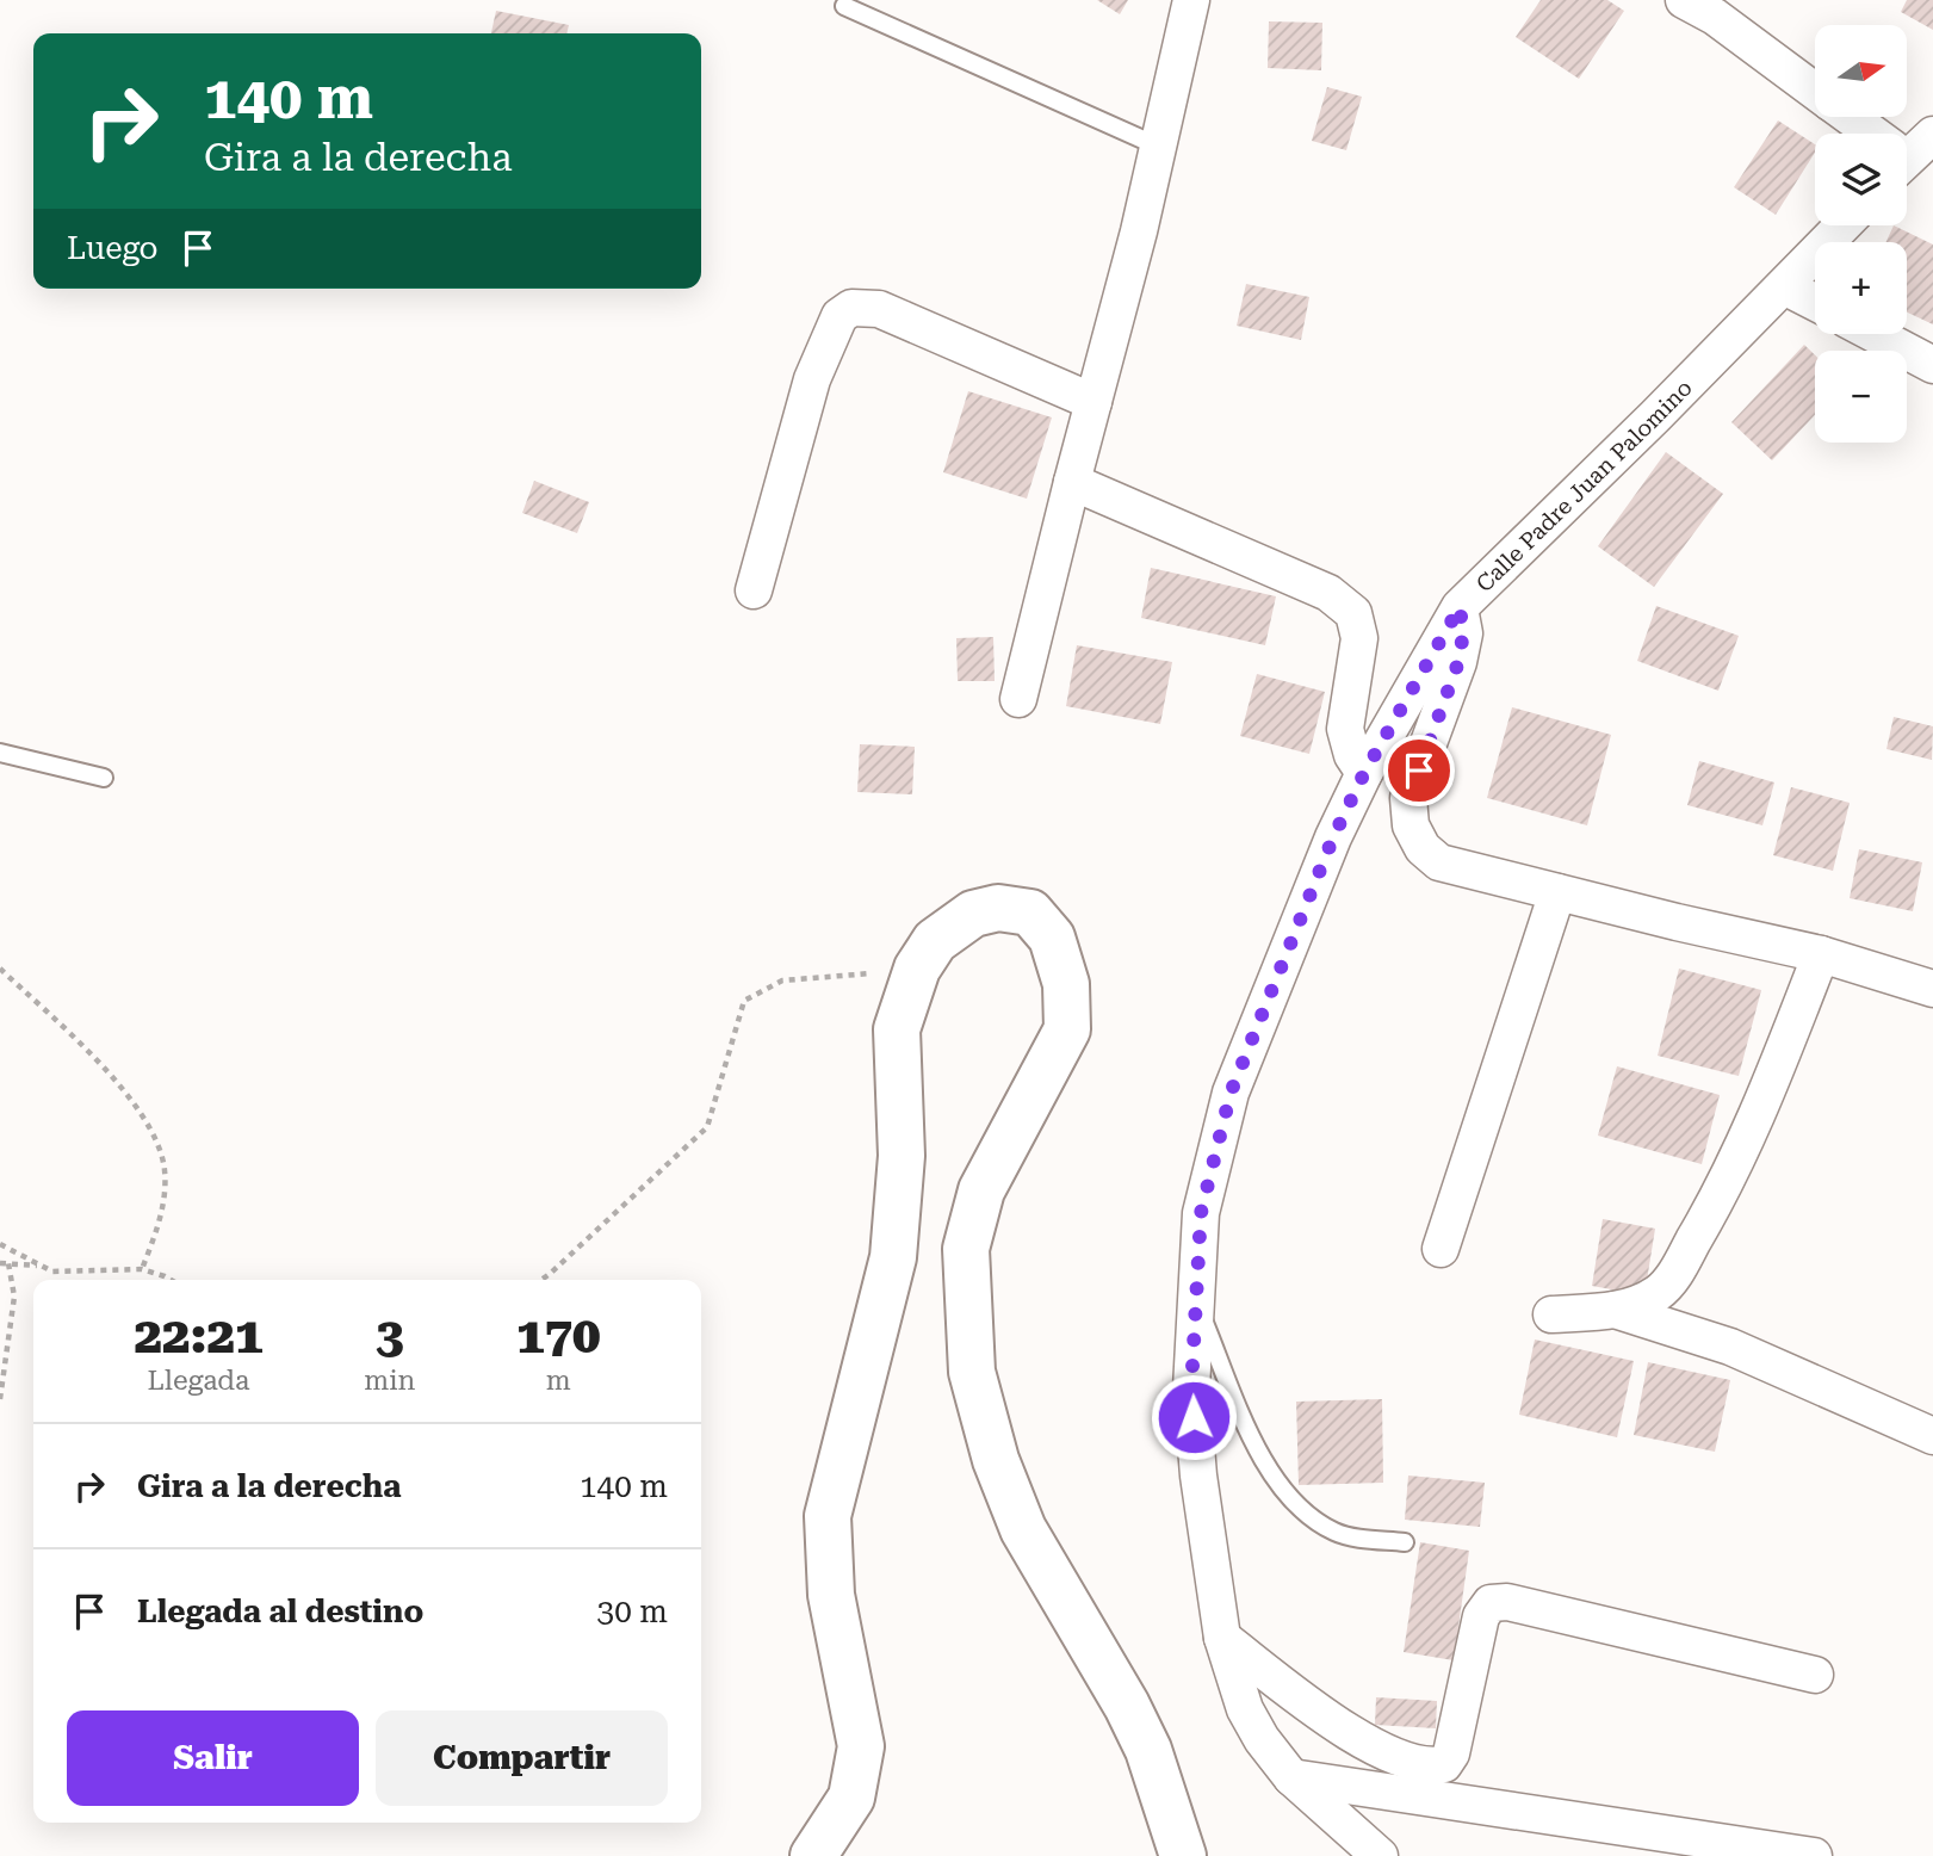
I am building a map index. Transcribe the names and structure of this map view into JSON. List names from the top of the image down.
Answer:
{
  "streets": {
    "street": ["Calle Padre Juan Palomino"]
  },
  "north": "right",
  "page": {
    "map_buttons": ["+", "−"],
    "turn": ["140 m", "Gira a la derecha"],
    "then": "Luego",
    "eta": [
      "22:21",
      "Llegada",
      "3",
      "min",
      "170",
      "m"
    ],
    "list": [
      {
        "name": "Gira a la derecha",
        "value": "140 m"
      },
      {
        "name": "Llegada al destino",
        "value": "30 m"
      }
    ],
    "buttons": ["Salir", "Compartir"]
  }
}
